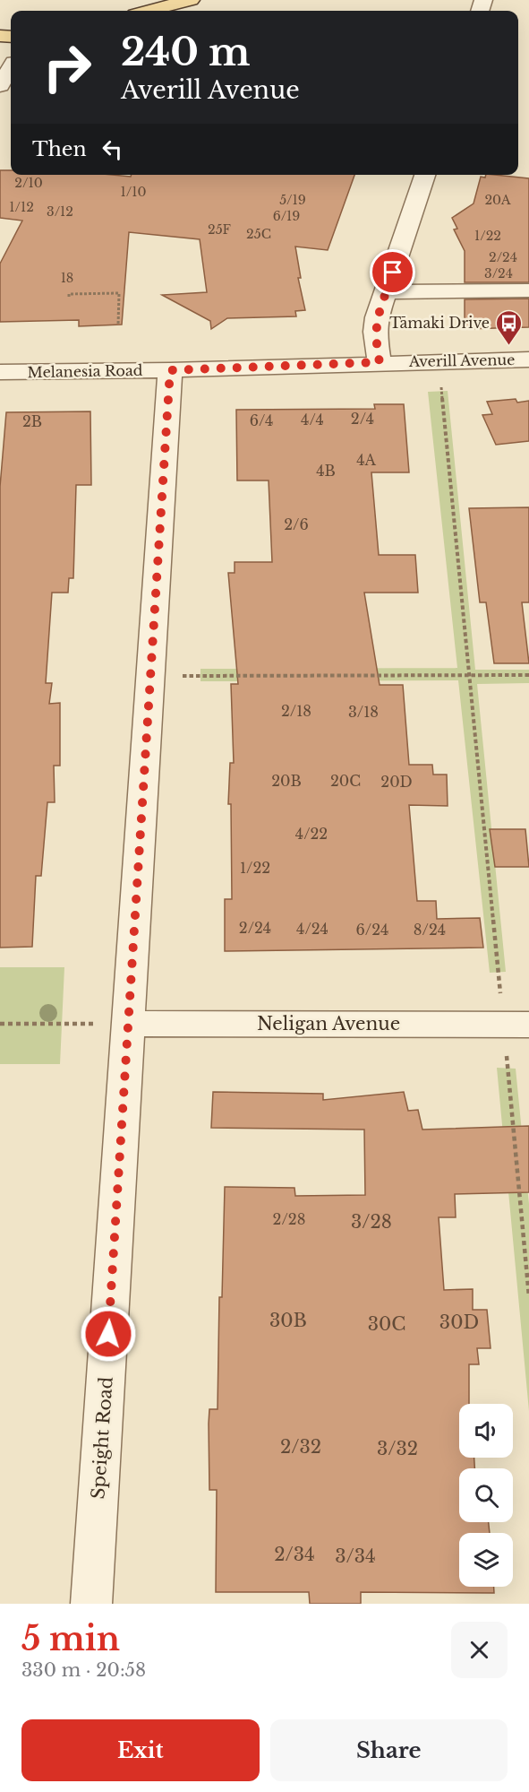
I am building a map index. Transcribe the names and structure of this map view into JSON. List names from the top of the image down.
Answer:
{
  "streets": {
    "street": [
      "Averill Avenue",
      "Melanesia Road",
      "Neligan Avenue",
      "Speight Road"
    ]
  },
  "crossings": [
    ["Averill Avenue", "Melanesia Road"],
    ["Averill Avenue", "Speight Road"],
    ["Melanesia Road", "Speight Road"],
    ["Neligan Avenue", "Speight Road"]
  ],
  "places": {
    "bus stop": ["Tāmaki Drive"]
  },
  "house_numbers": [
    "2/10",
    "1/10",
    "5/19",
    "20A",
    "1/12",
    "3/12",
    "6/19",
    "25F",
    "25C",
    "1/22",
    "2/24",
    "3/24",
    "18",
    "2/4",
    "4/4",
    "6/4",
    "2B",
    "4A",
    "4B",
    "2/6",
    "2/18",
    "3/18",
    "20B",
    "20C",
    "20D",
    "4/22",
    "1/22",
    "2/24",
    "4/24",
    "6/24",
    "8/24",
    "2/28",
    "3/28",
    "30B",
    "30D",
    "30C",
    "2/32",
    "3/32",
    "2/34",
    "3/34"
  ],
  "page": {
    "turn": ["240 m", "Averill Avenue"],
    "then": "Then",
    "heading": ["5 min", "330 m · 20:58"],
    "buttons": ["Exit", "Share"]
  }
}
